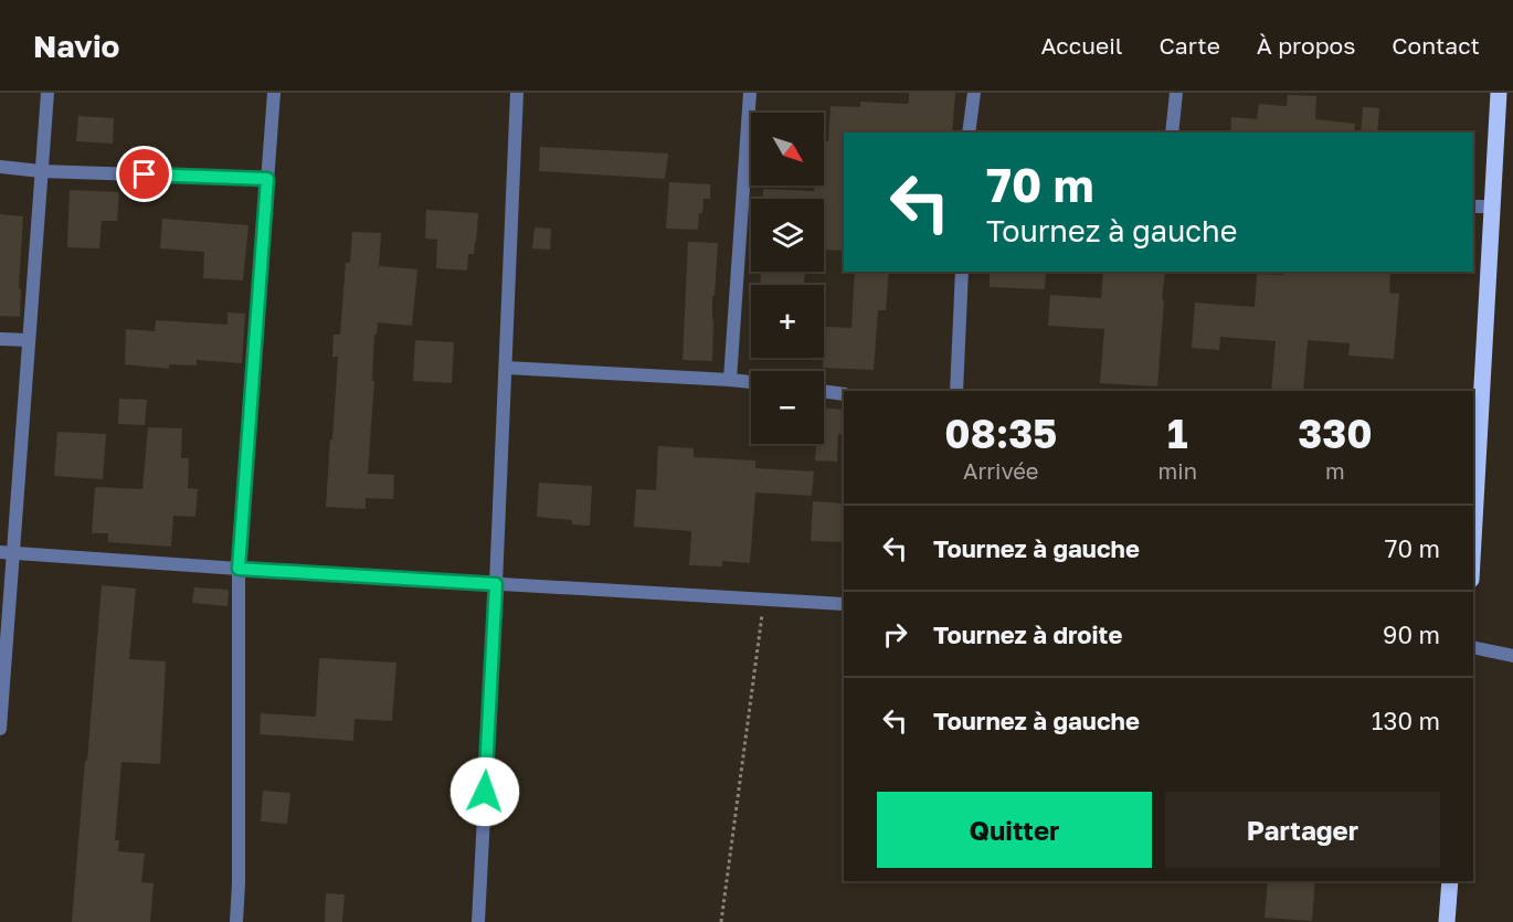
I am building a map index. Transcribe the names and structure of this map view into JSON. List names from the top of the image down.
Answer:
{
  "north": "bottom right",
  "page": {
    "header": "Navio",
    "nav": [
      "Accueil",
      "Carte",
      "À propos",
      "Contact"
    ],
    "map_buttons": ["+", "−"],
    "turn": ["70 m", "Tournez à gauche"],
    "eta": [
      "08:35",
      "Arrivée",
      "1",
      "min",
      "330",
      "m"
    ],
    "list": [
      {
        "name": "Tournez à gauche",
        "value": "70 m"
      },
      {
        "name": "Tournez à droite",
        "value": "90 m"
      },
      {
        "name": "Tournez à gauche",
        "value": "130 m"
      }
    ],
    "buttons": ["Quitter", "Partager"]
  }
}
